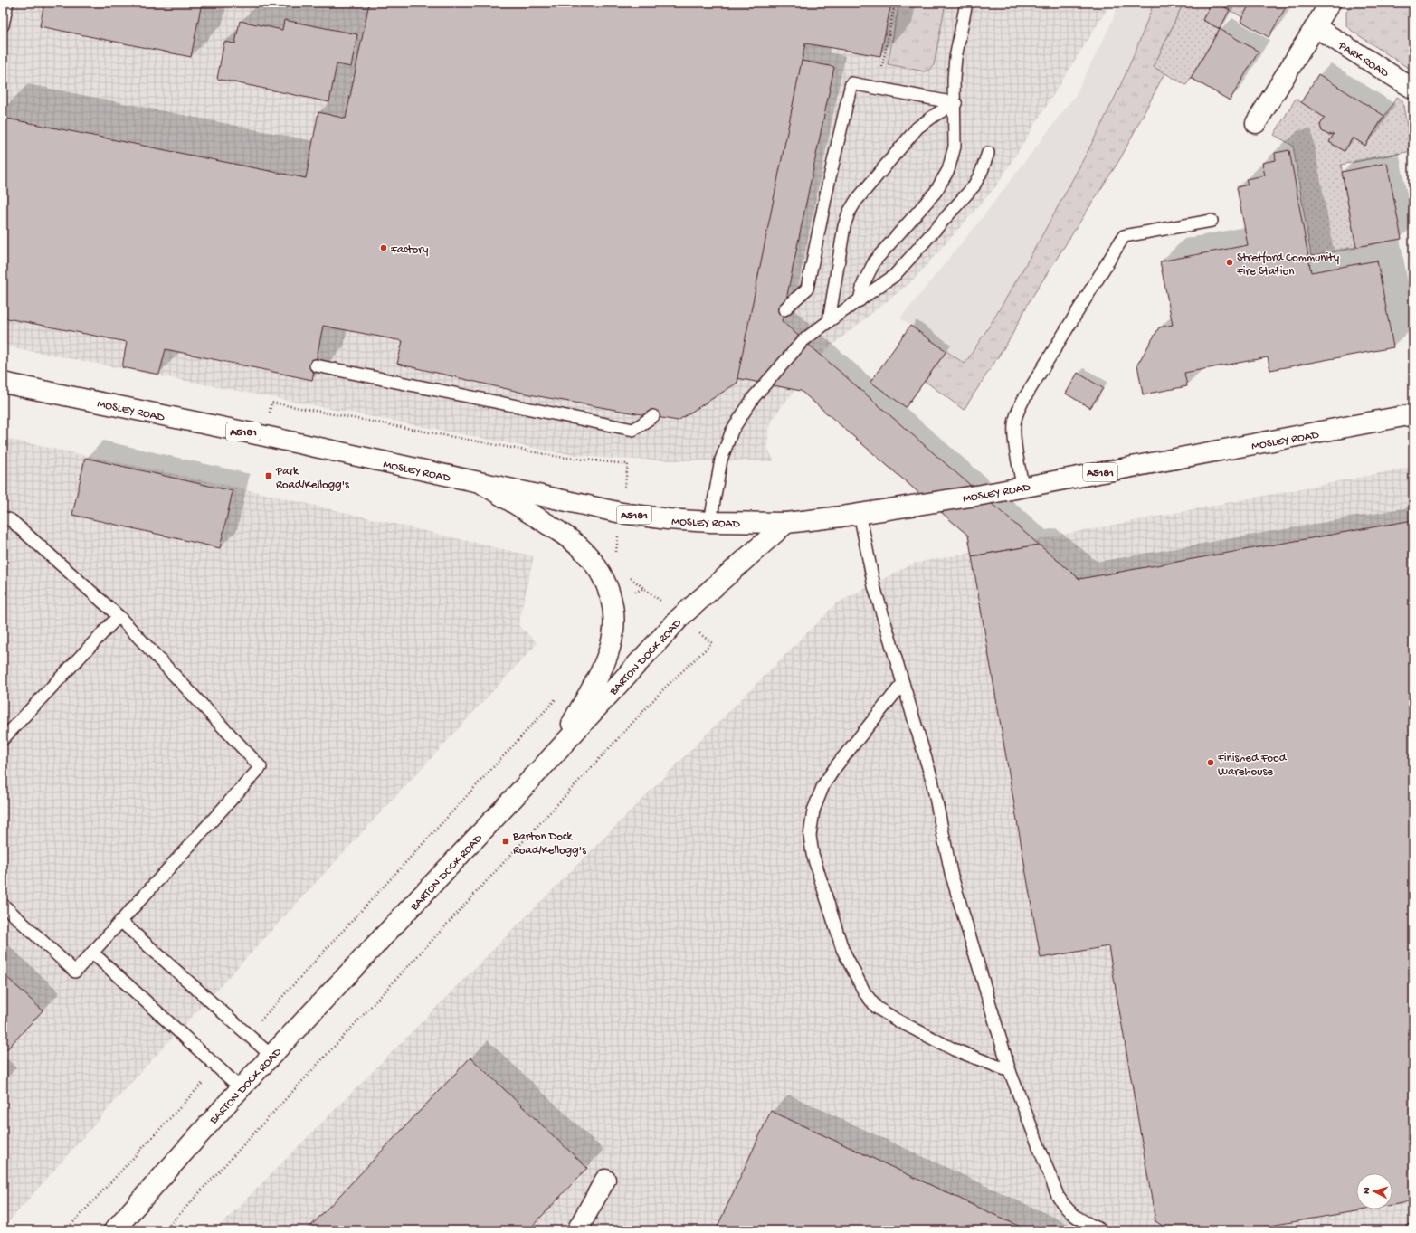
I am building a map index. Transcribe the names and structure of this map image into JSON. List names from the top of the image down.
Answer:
{
  "streets": {
    "main road": [
      "PARK ROAD",
      "MOSLEY ROAD",
      "A5181",
      "BARTON DOCK ROAD"
    ]
  },
  "crossings": [
    ["MOSLEY ROAD", "BARTON DOCK ROAD"]
  ],
  "places": {
    "other": ["Factory", "Stretford Community Fire Station", "Finished Food Warehouse"],
    "transit": ["Park Road/Kellogg's", "Barton Dock Road/Kellogg's"]
  },
  "north": "left"
}
